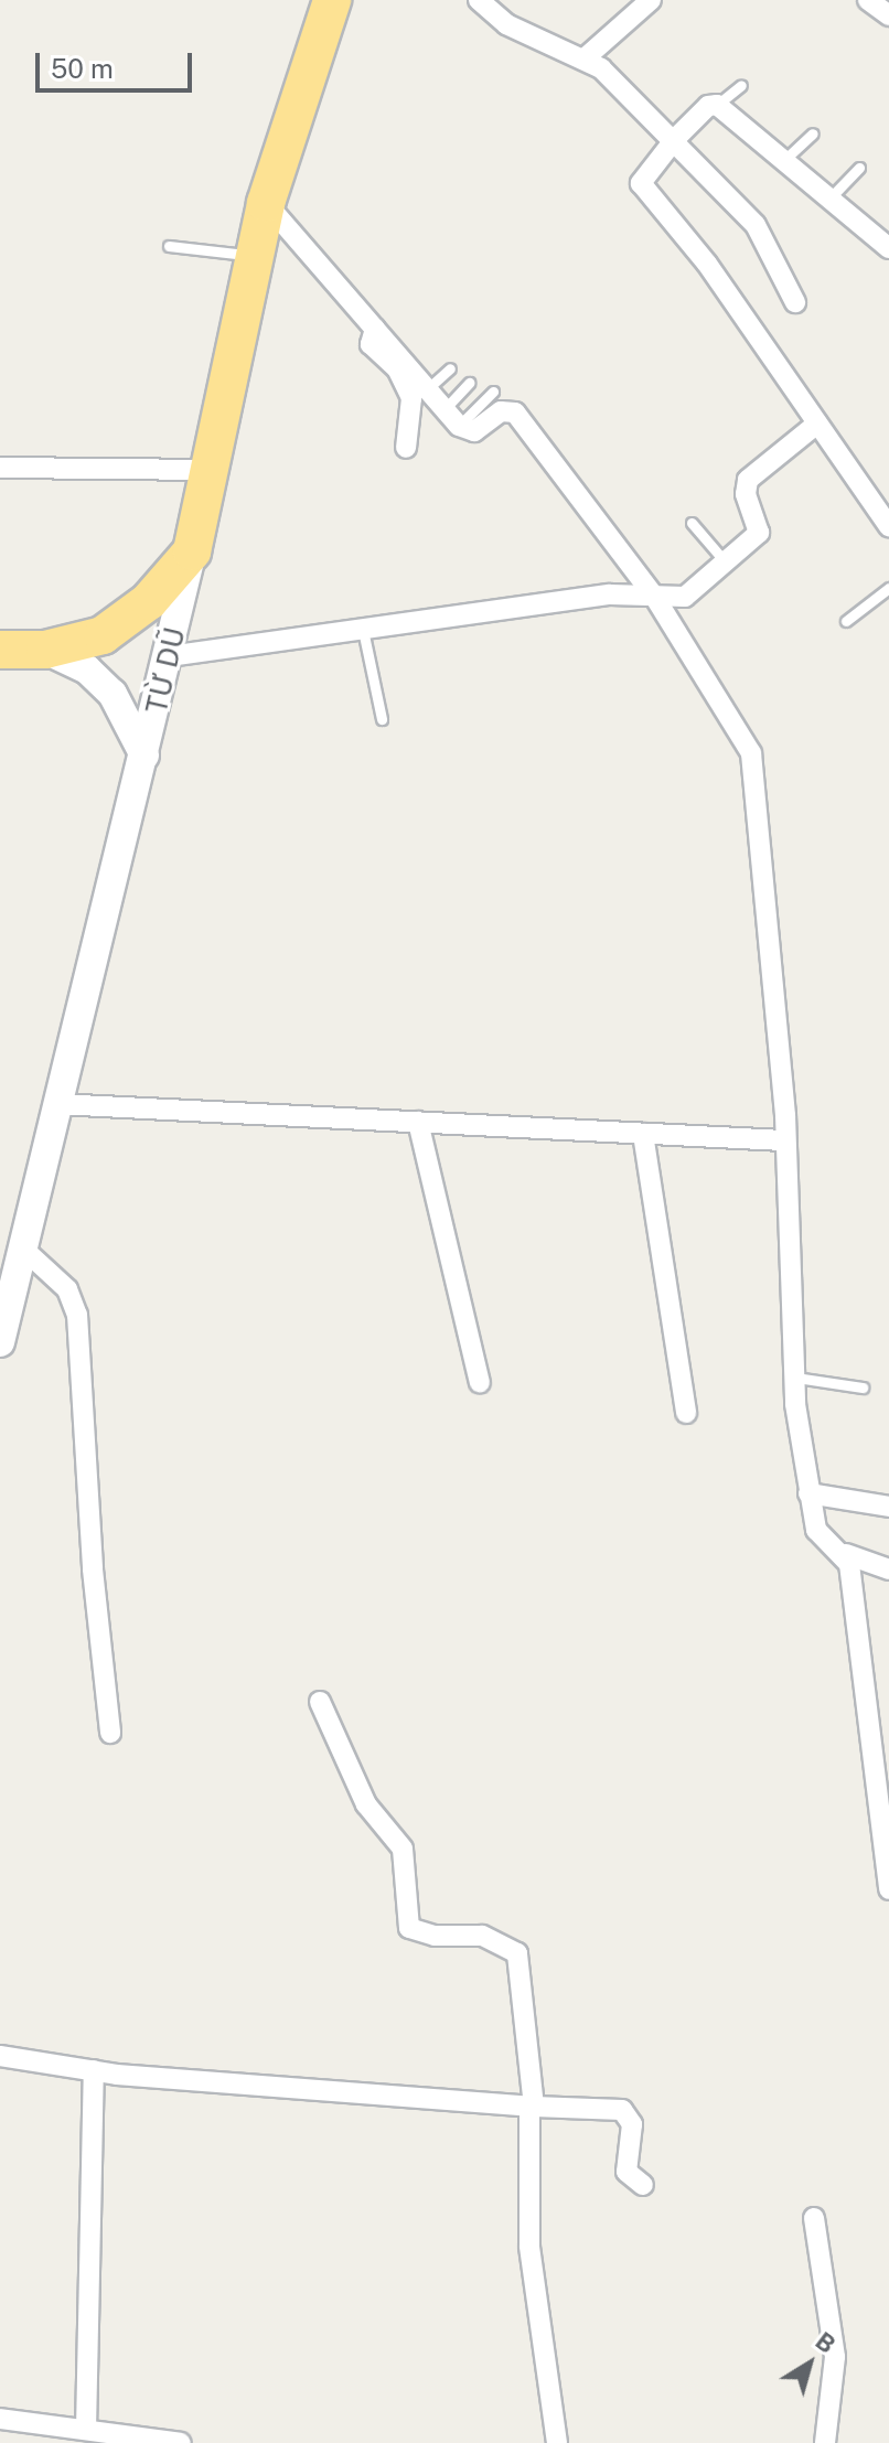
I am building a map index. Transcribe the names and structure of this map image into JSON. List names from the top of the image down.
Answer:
{
  "streets": {
    "highway": ["TỪ DŨ"]
  },
  "scale_bar": "50 m",
  "north": "top right"
}
